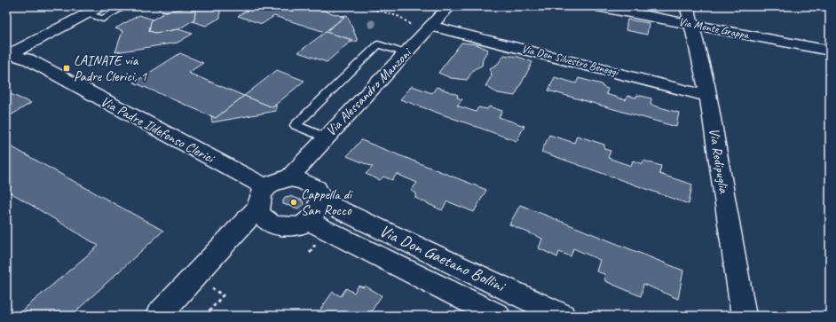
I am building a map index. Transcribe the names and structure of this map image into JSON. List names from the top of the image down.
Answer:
{
  "streets": {
    "street": [
      "Via Monte Grappa",
      "Via Don Silvestro Beneggi",
      "Via Alessandro Manzoni",
      "Via Padre Ildefonso Clerici",
      "Via Redipuglia",
      "Via Don Gaetano Bollini"
    ]
  },
  "crossings": [
    ["Via Monte Grappa", "Via Redipuglia"],
    ["Via Don Silvestro Beneggi", "Via Alessandro Manzoni"],
    ["Via Don Silvestro Beneggi", "Via Redipuglia"],
    ["Via Alessandro Manzoni", "Via Padre Ildefonso Clerici"],
    ["Via Alessandro Manzoni", "Via Don Gaetano Bollini"],
    ["Via Padre Ildefonso Clerici", "Via Don Gaetano Bollini"]
  ],
  "places": {
    "transit": ["LAINATE via Padre Clerici, 1"],
    "other": ["Cappella di San Rocco"]
  }
}
